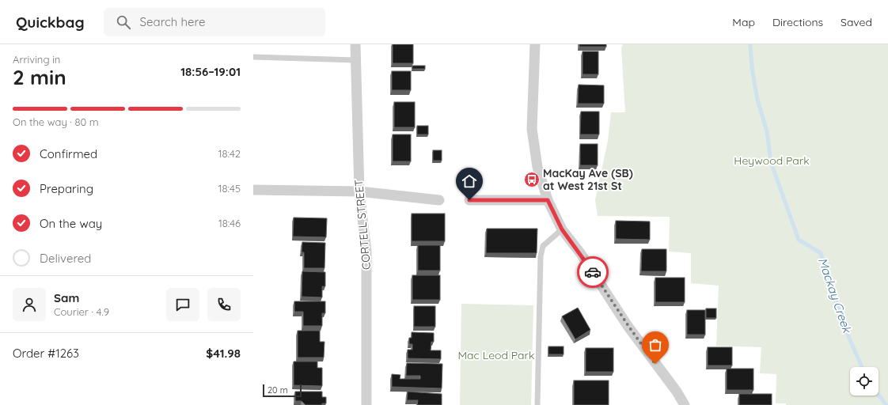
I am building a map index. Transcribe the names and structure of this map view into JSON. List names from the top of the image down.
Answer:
{
  "streets": {
    "street": ["CORTELL STREET"]
  },
  "water": ["Mackay Creek"],
  "parks": ["Heywood Park", "Mac Leod Park"],
  "places": {
    "bus stop": ["MacKay Ave (SB) at West 21st St"]
  },
  "scale_bar": "20 m",
  "page": {
    "header": "Quickbag",
    "search": "Search here",
    "nav": ["Map", "Directions", "Saved"],
    "heading": ["2 min", "Arriving in", "18:56–19:01"],
    "panel": [
      "Sam",
      "Courier · 4.9",
      "Order #1263",
      "$41.98"
    ],
    "bar": "On the way · 80 m",
    "list": [
      ["Confirmed", "18:42"],
      ["Preparing", "18:45"],
      ["On the way", "18:46"],
      "Delivered"
    ],
    "scale": "20 m"
  }
}
